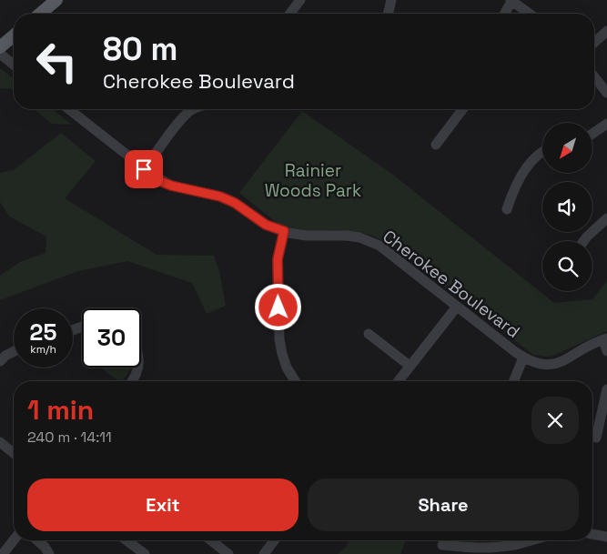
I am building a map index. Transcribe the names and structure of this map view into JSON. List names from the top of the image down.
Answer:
{
  "streets": {
    "street": ["Cherokee Boulevard"]
  },
  "parks": ["Rainier Woods Park"],
  "north": "bottom left",
  "page": {
    "turn": ["80 m", "Cherokee Boulevard"],
    "speed": "25 km/h",
    "limit": "30",
    "heading": ["1 min", "240 m · 14:11"],
    "buttons": ["Exit", "Share"]
  }
}
